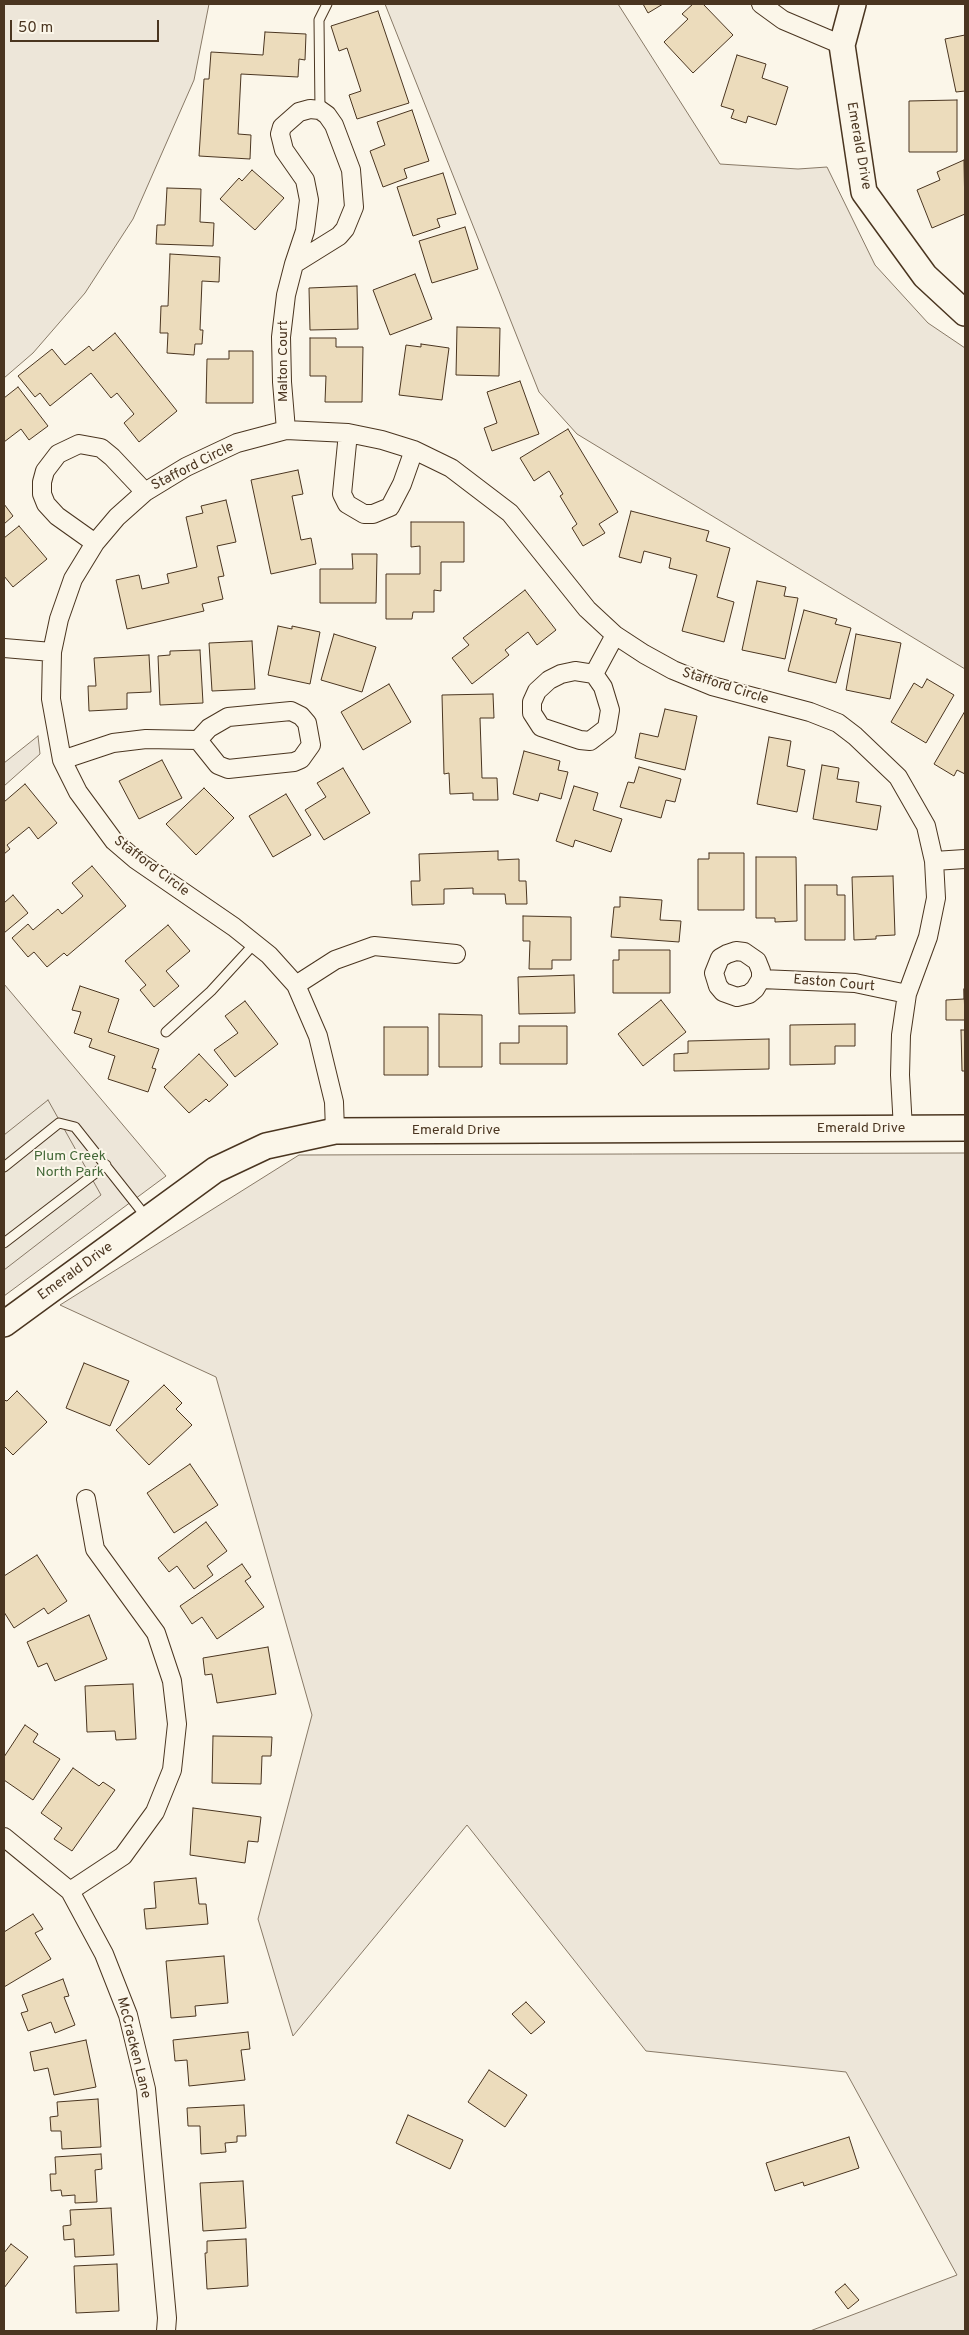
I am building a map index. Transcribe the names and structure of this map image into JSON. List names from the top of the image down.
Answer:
{
  "streets": {
    "street": [
      "Emerald Drive",
      "Malton Court",
      "Stafford Circle",
      "Easton Court",
      "McCracken Lane"
    ]
  },
  "crossings": [
    ["Emerald Drive", "Stafford Circle"],
    ["Malton Court", "Stafford Circle"],
    ["Stafford Circle", "Easton Court"]
  ],
  "parks": ["Plum Creek North Park"],
  "scale_bar": "50 m"
}
